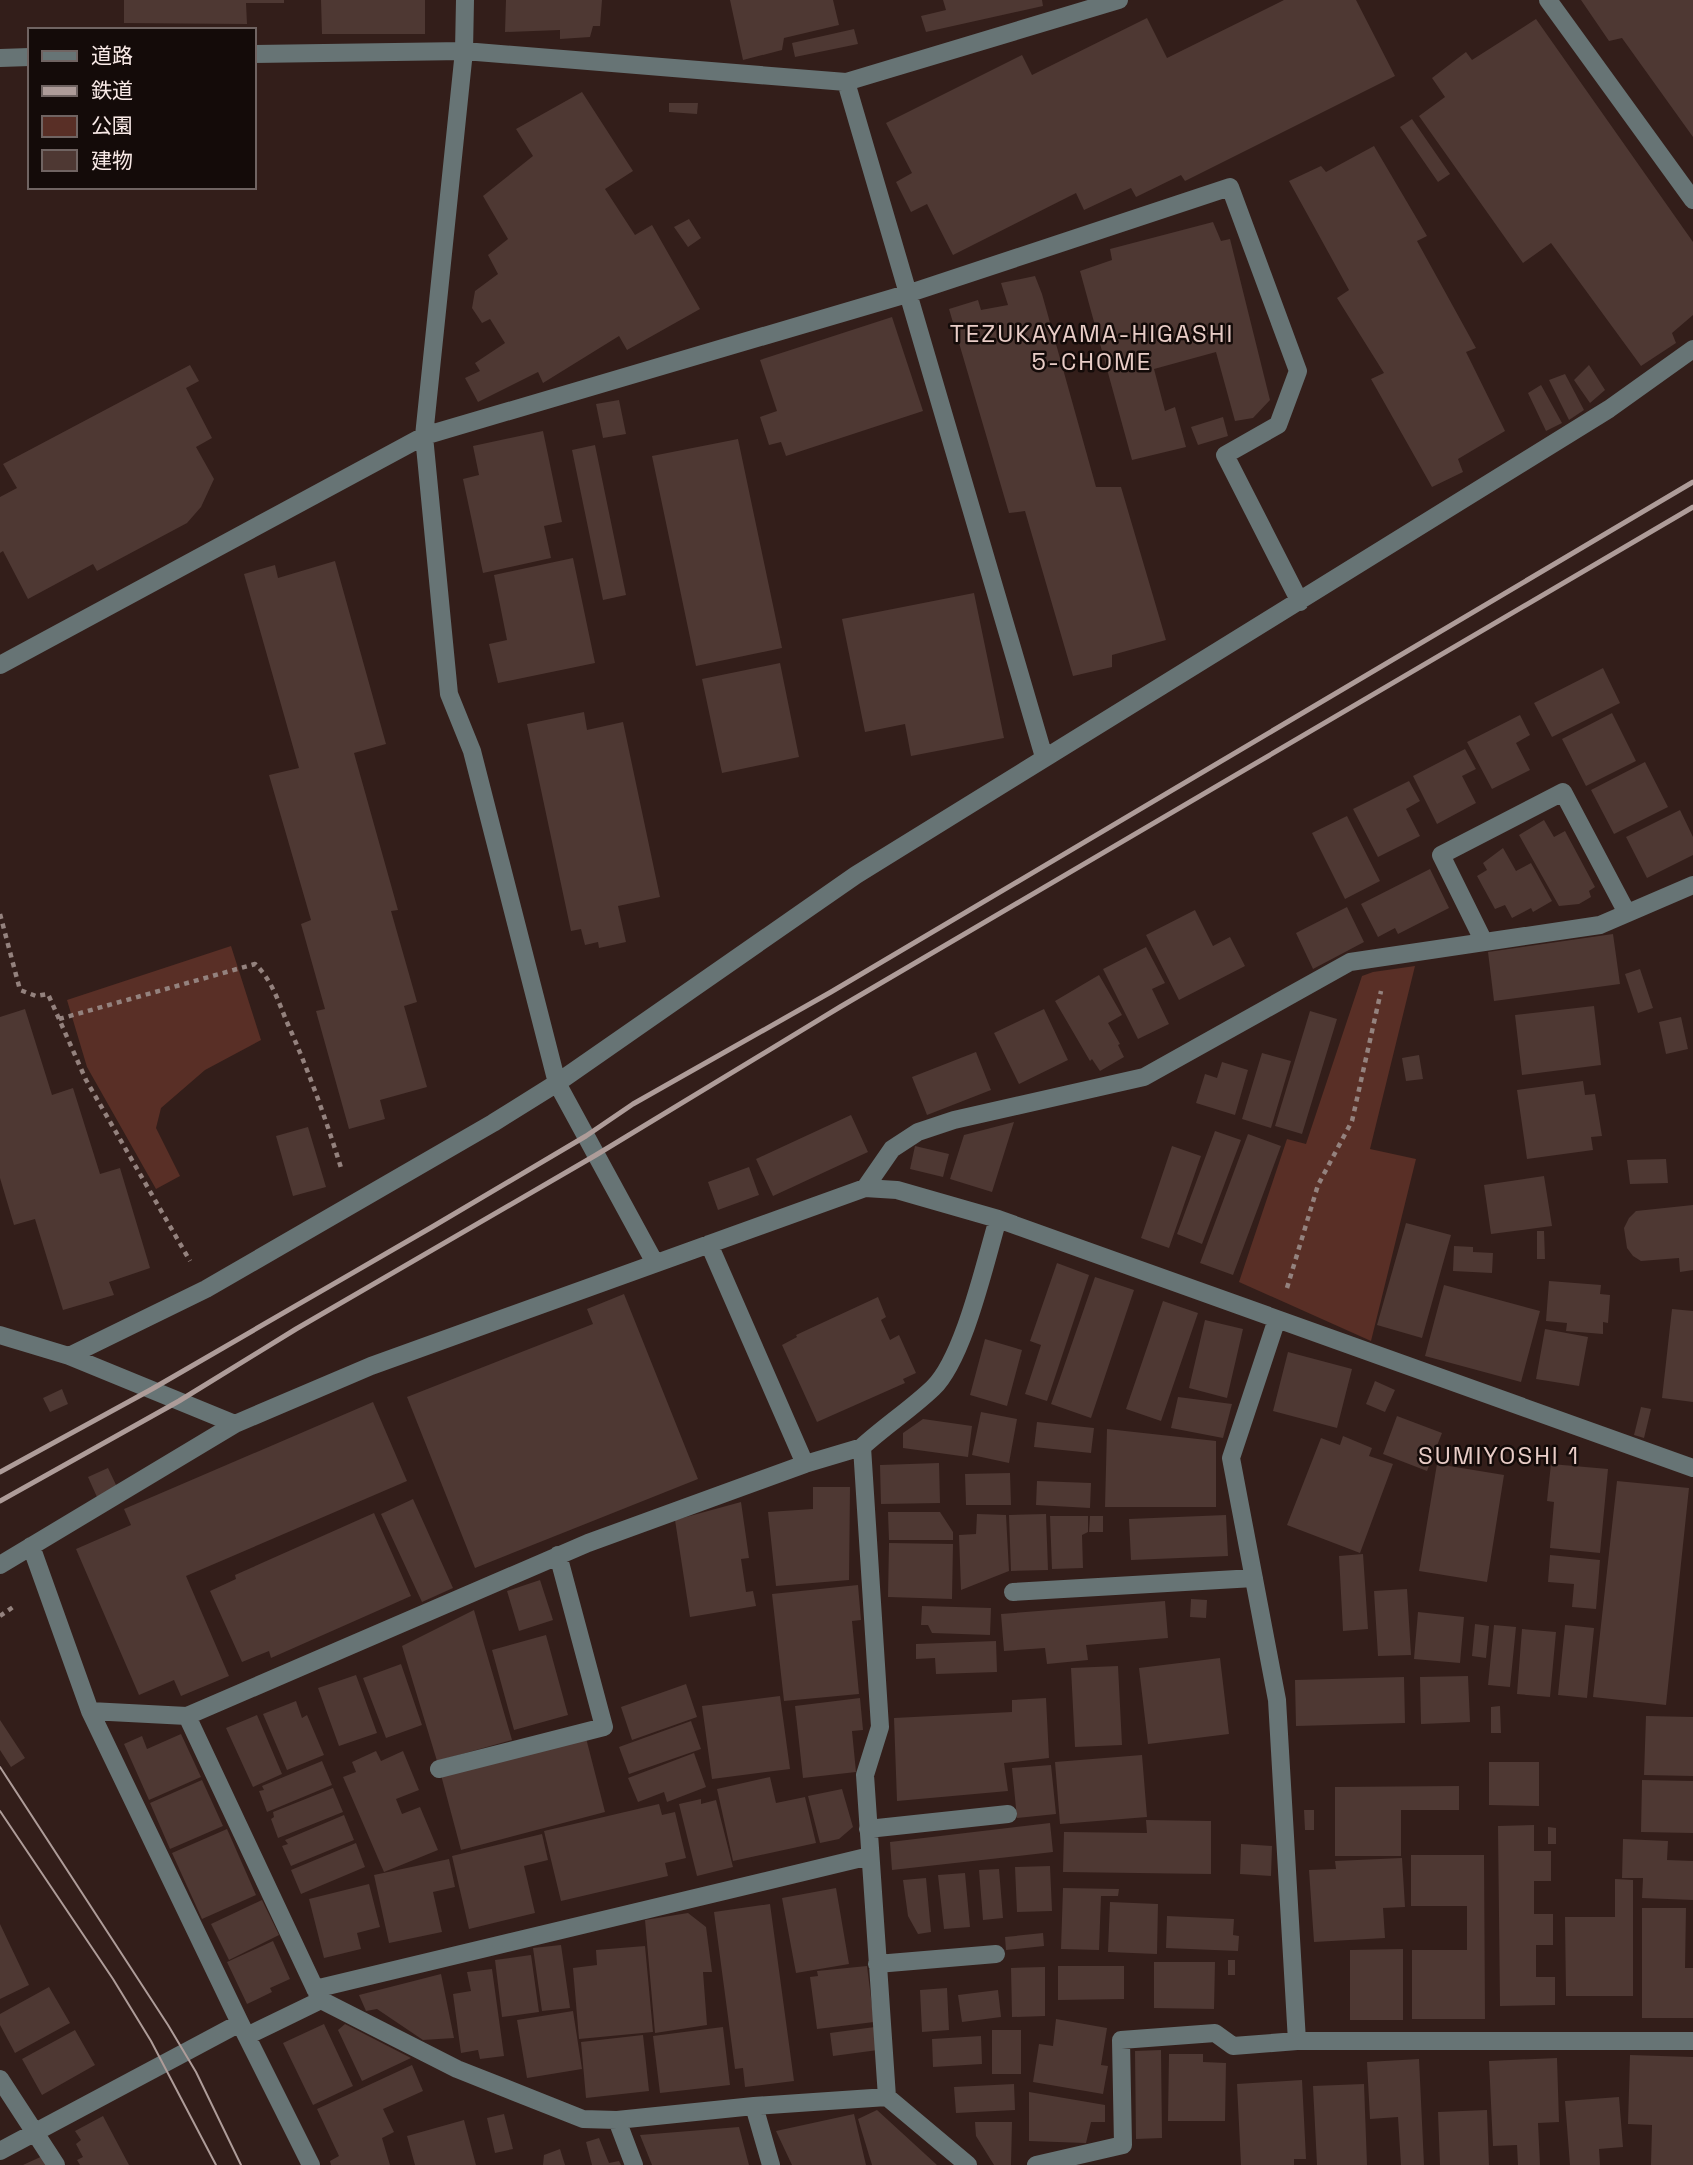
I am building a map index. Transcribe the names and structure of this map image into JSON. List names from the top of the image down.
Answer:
{
  "districts": ["TEZUKAYAMA-HIGASHI 5-CHOME", "SUMIYOSHI 1"],
  "legend": [
    "道路",
    "鉄道",
    "公園",
    "建物"
  ]
}
